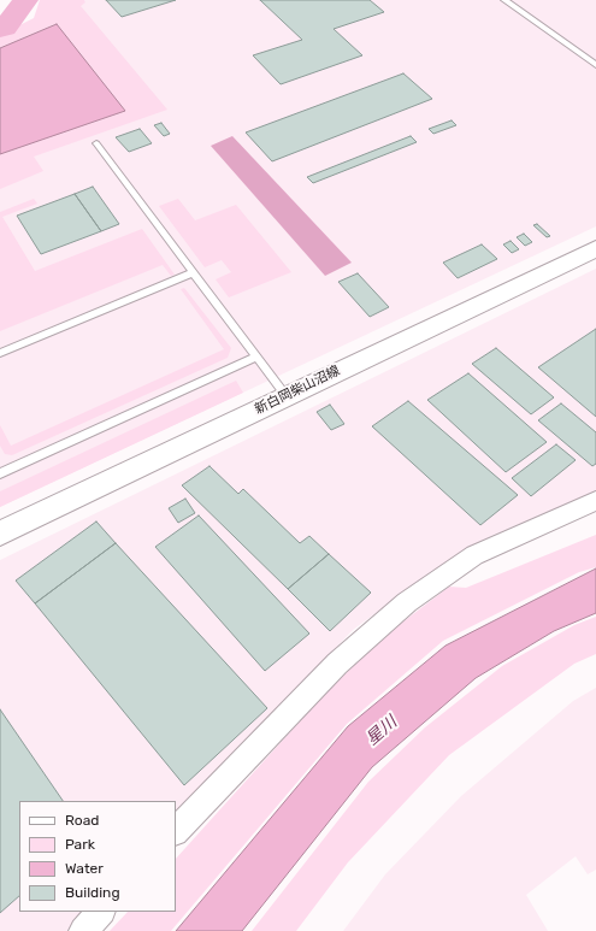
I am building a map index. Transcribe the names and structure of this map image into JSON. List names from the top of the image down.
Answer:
{
  "streets": {
    "street": ["新白岡柴山沼線"]
  },
  "water": ["星川"],
  "legend": [
    "Road",
    "Park",
    "Water",
    "Building"
  ]
}
